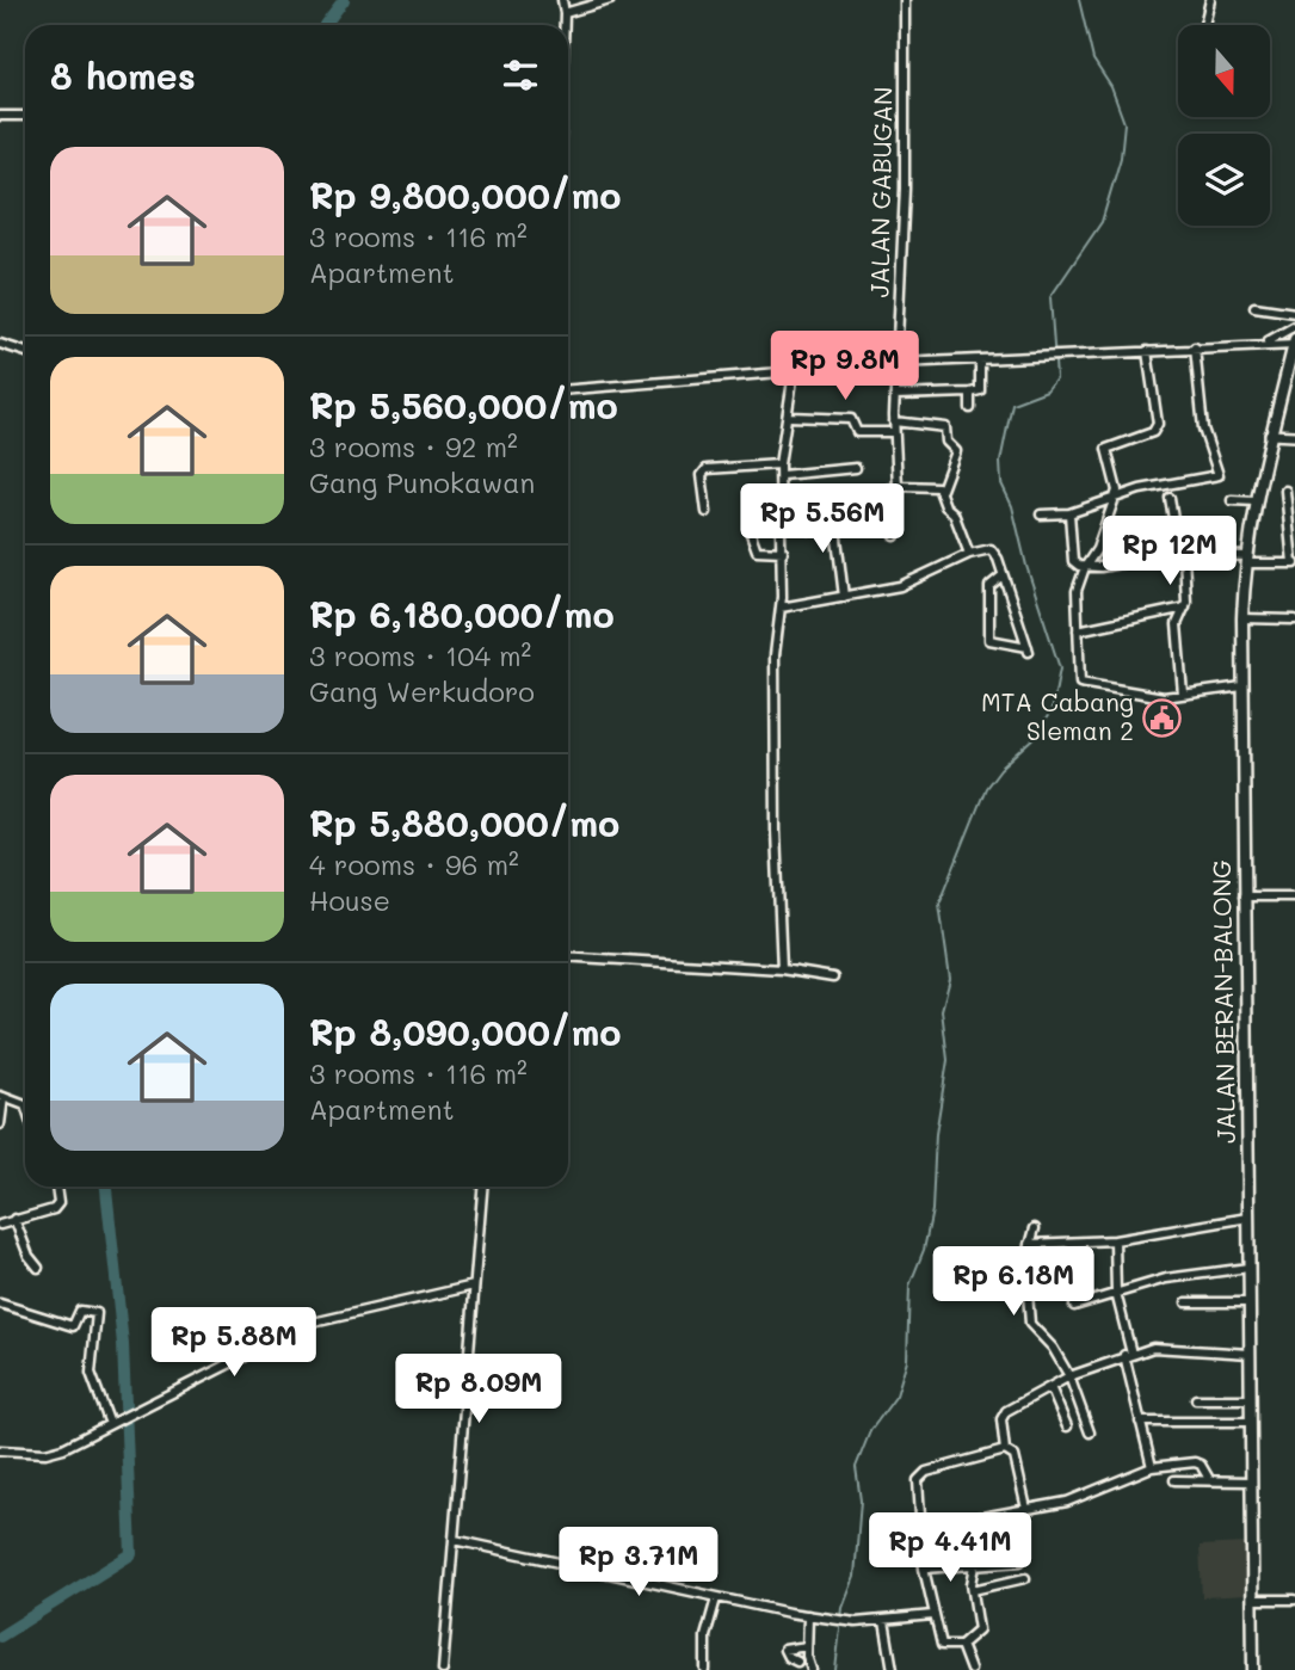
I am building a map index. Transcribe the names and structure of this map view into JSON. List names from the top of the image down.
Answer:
{
  "streets": {
    "main road": ["JALAN BERAN-BALONG"],
    "street": ["JALAN GABUGAN"]
  },
  "places": {
    "public building": ["MTA Cabang Sleman 2"]
  },
  "north": "bottom",
  "page": {
    "heading": "8 homes",
    "list": [
      {
        "name": "Rp 9,800,000/mo",
        "note": "3 rooms · 116 m² · Apartment"
      },
      {
        "name": "Rp 5,560,000/mo",
        "note": "3 rooms · 92 m² · Gang Punokawan"
      },
      {
        "name": "Rp 6,180,000/mo",
        "note": "3 rooms · 104 m² · Gang Werkudoro"
      },
      {
        "name": "Rp 5,880,000/mo",
        "note": "4 rooms · 96 m² · House"
      },
      {
        "name": "Rp 8,090,000/mo",
        "note": "3 rooms · 116 m² · Apartment"
      }
    ],
    "price": [
      "Rp 9.8M",
      "Rp 5.56M",
      "Rp 12M",
      "Rp 6.18M",
      "Rp 5.88M",
      "Rp 8.09M",
      "Rp 4.41M",
      "Rp 3.71M"
    ]
  }
}
